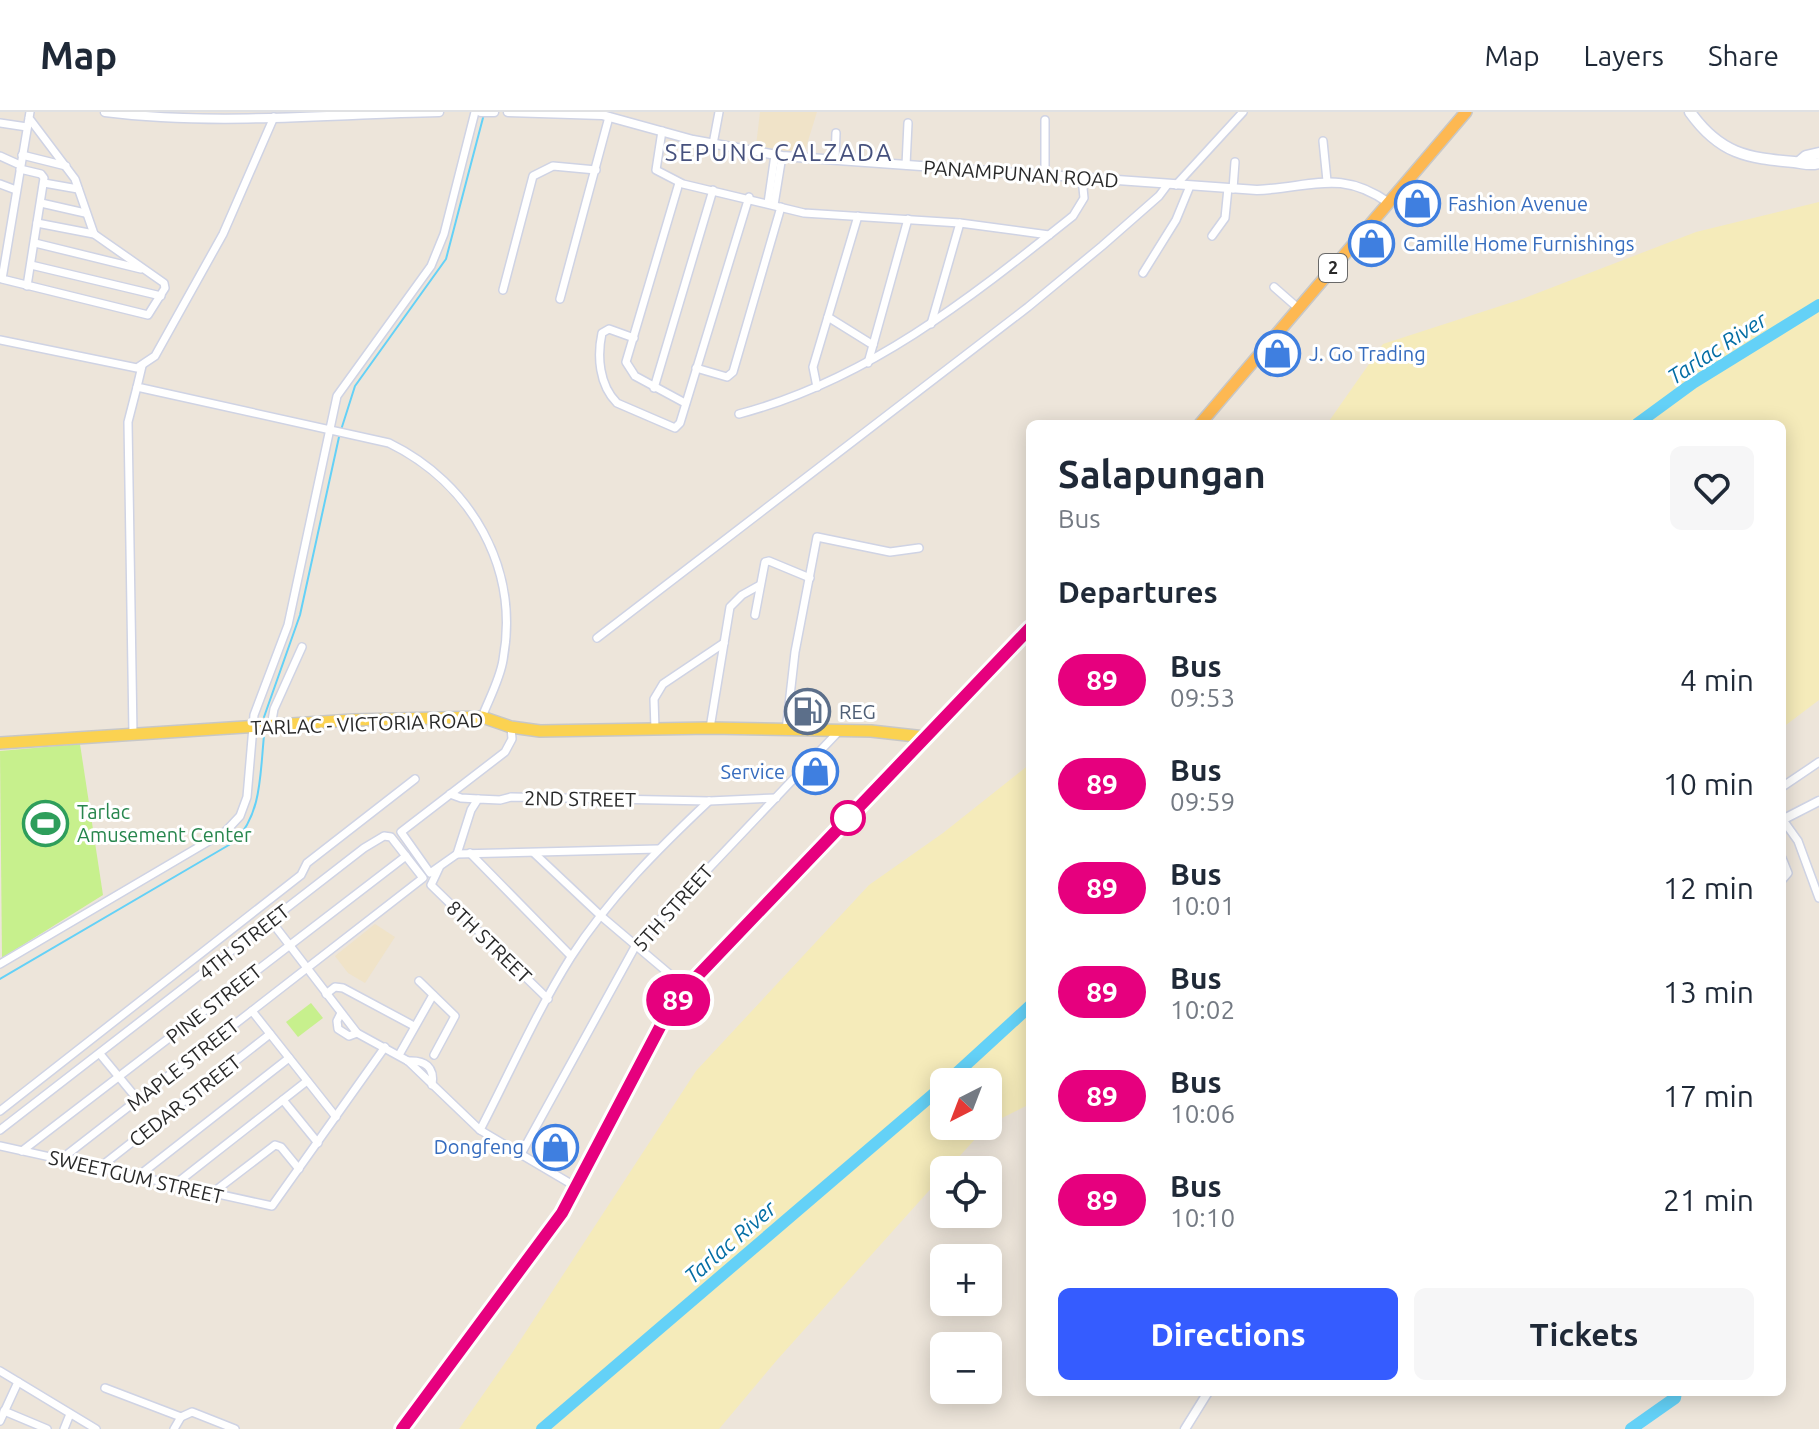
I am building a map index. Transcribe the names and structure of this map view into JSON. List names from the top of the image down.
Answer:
{
  "streets": {
    "highway": ["2"],
    "main road": ["TARLAC - VICTORIA ROAD"],
    "street": [
      "PANAMPUNAN ROAD",
      "2ND STREET",
      "5TH STREET",
      "4TH STREET",
      "8TH STREET",
      "PINE STREET",
      "MAPLE STREET",
      "CEDAR STREET",
      "SWEETGUM STREET"
    ]
  },
  "crossings": [
    ["PANAMPUNAN ROAD", "2"],
    ["TARLAC - VICTORIA ROAD", "5TH STREET"],
    ["2ND STREET", "5TH STREET"],
    ["4TH STREET", "PINE STREET"],
    ["PINE STREET", "SWEETGUM STREET"],
    ["MAPLE STREET", "SWEETGUM STREET"],
    ["CEDAR STREET", "SWEETGUM STREET"]
  ],
  "districts": ["SEPUNG CALZADA"],
  "water": ["Tarlac River"],
  "places": {
    "shop": [
      "Fashion Avenue",
      "Camille Home Furnishings",
      "J. Go Trading",
      "Service",
      "Dongfeng"
    ],
    "fuel station": ["REG"],
    "sports": ["Tarlac Amusement Center"]
  },
  "lines": ["bus line 89"],
  "north": "bottom left",
  "page": {
    "header": "Map",
    "nav": ["Map", "Layers", "Share"],
    "on_map": "89",
    "heading": [
      ["Salapungan", "Bus"],
      "Departures"
    ],
    "list": [
      {
        "mark": "89",
        "name": "Bus",
        "note": "09:53",
        "value": "4 min"
      },
      {
        "mark": "89",
        "name": "Bus",
        "note": "09:59",
        "value": "10 min"
      },
      {
        "mark": "89",
        "name": "Bus",
        "note": "10:01",
        "value": "12 min"
      },
      {
        "mark": "89",
        "name": "Bus",
        "note": "10:02",
        "value": "13 min"
      },
      {
        "mark": "89",
        "name": "Bus",
        "note": "10:06",
        "value": "17 min"
      },
      {
        "mark": "89",
        "name": "Bus",
        "note": "10:10",
        "value": "21 min"
      }
    ],
    "map_buttons": ["+", "−"],
    "buttons": ["Directions", "Tickets"]
  }
}
